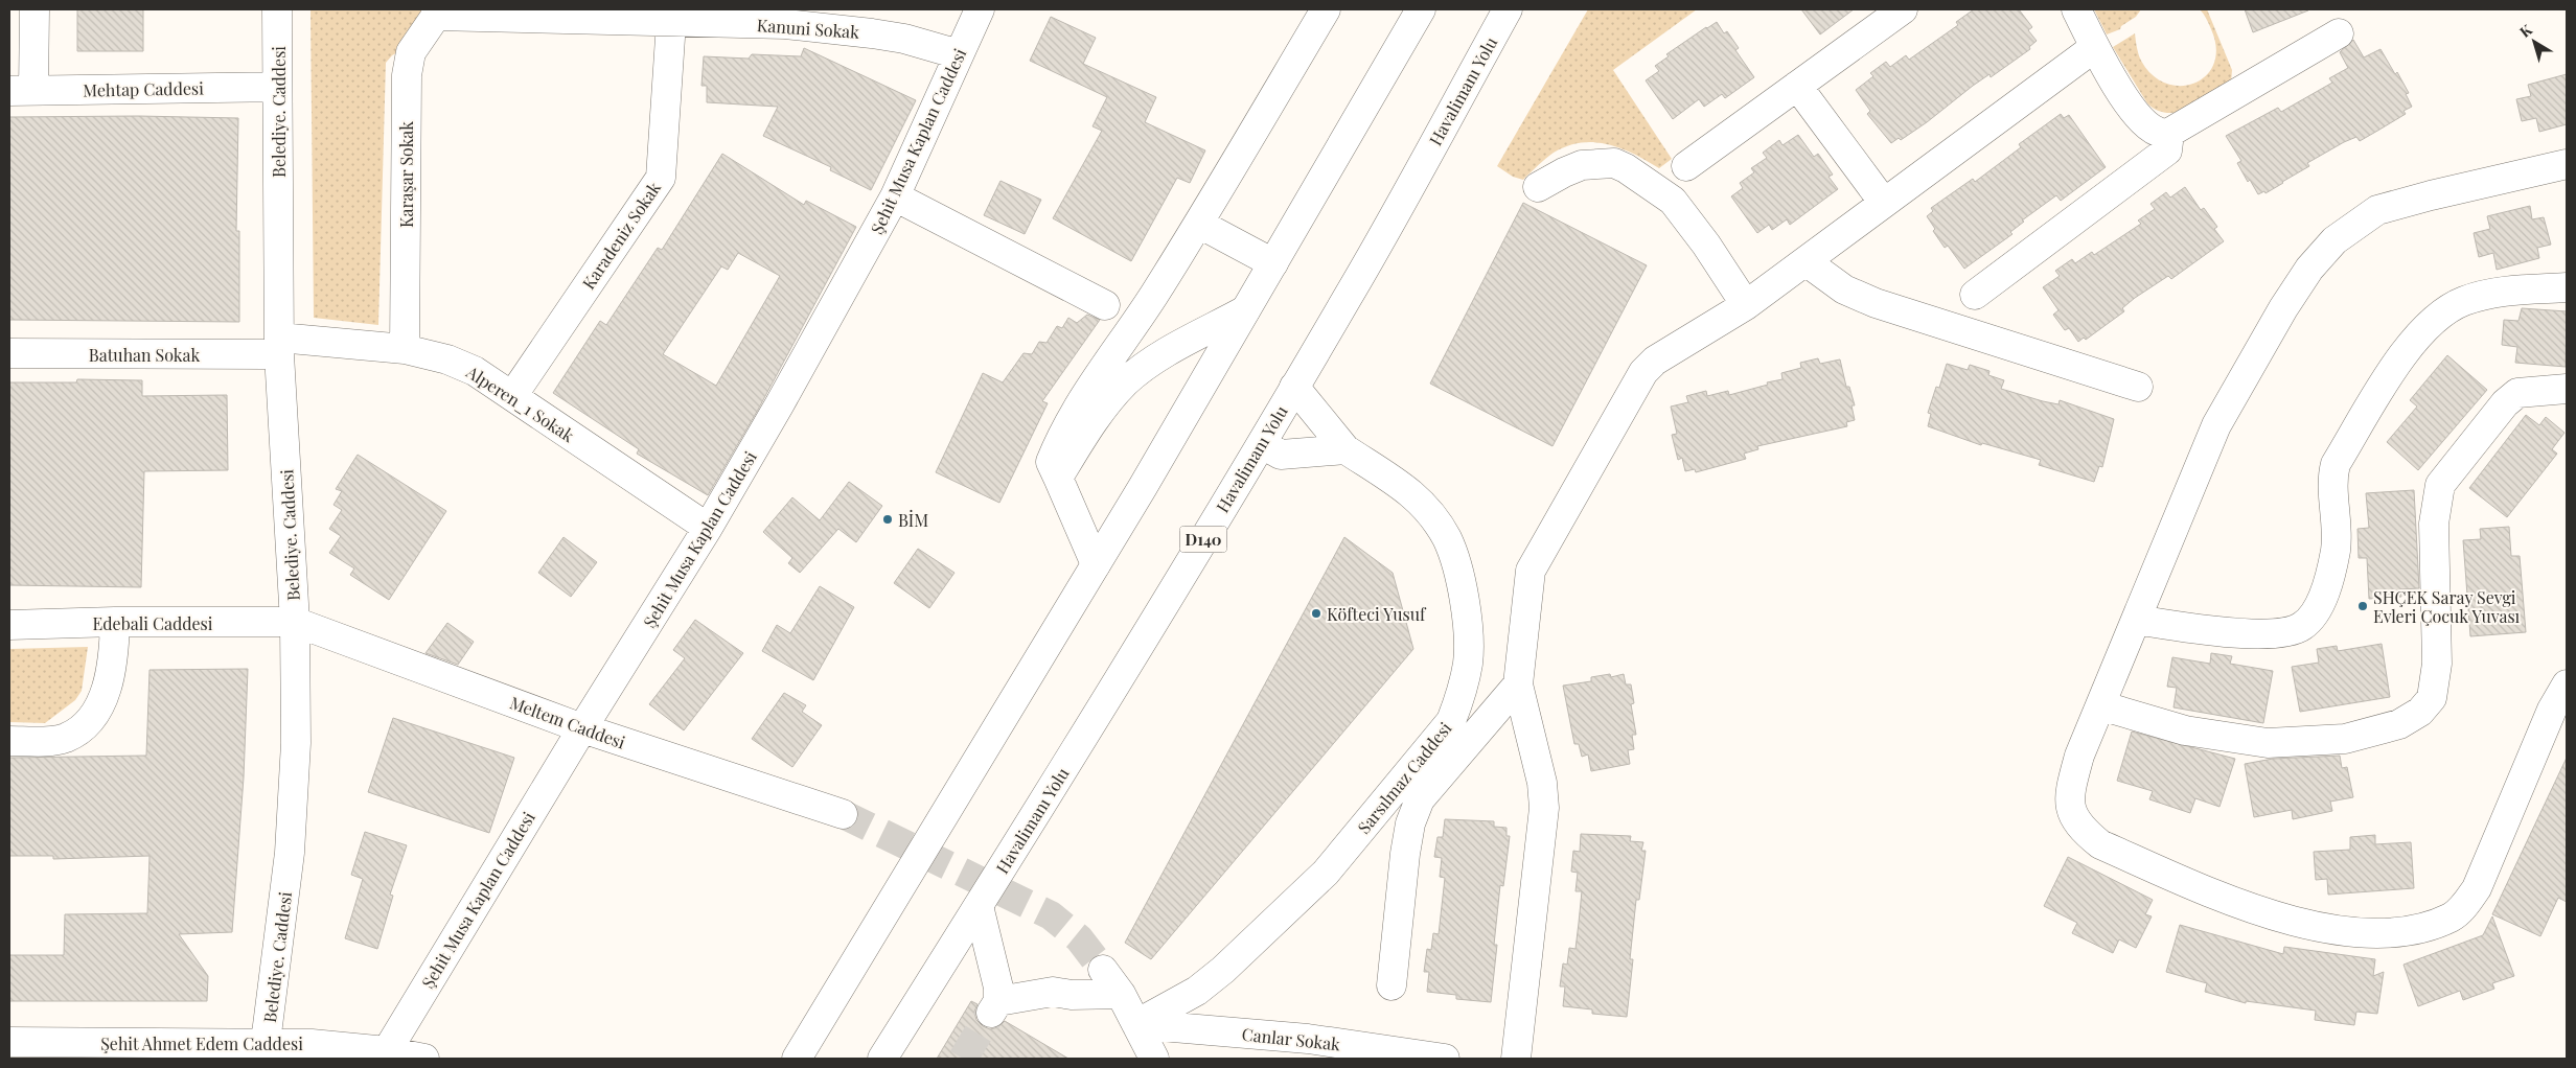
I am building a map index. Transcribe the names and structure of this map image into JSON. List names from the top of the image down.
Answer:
{
  "streets": {
    "main road": [
      "Kanuni Sokak",
      "Mehtap Caddesi",
      "Havalimanı Yolu",
      "Belediye. Caddesi",
      "Şehit Musa Kaplan Caddesi",
      "Karaşar Sokak",
      "Karadeniz Sokak",
      "Batuhan Sokak",
      "Alperen_1 Sokak",
      "D140",
      "Edebali Caddesi",
      "Meltem Caddesi",
      "Sarsılmaz Caddesi",
      "Canlar Sokak",
      "Şehit Ahmet Edem Caddesi"
    ]
  },
  "crossings": [
    ["Kanuni Sokak", "Şehit Musa Kaplan Caddesi"],
    ["Kanuni Sokak", "Karaşar Sokak"],
    ["Kanuni Sokak", "Karadeniz Sokak"],
    ["Mehtap Caddesi", "Belediye. Caddesi"],
    ["Havalimanı Yolu", "Sarsılmaz Caddesi"],
    ["Belediye. Caddesi", "Batuhan Sokak"],
    ["Belediye. Caddesi", "Alperen_1 Sokak"],
    ["Belediye. Caddesi", "Edebali Caddesi"],
    ["Belediye. Caddesi", "Meltem Caddesi"],
    ["Belediye. Caddesi", "Şehit Ahmet Edem Caddesi"],
    ["Şehit Musa Kaplan Caddesi", "Alperen_1 Sokak"],
    ["Şehit Musa Kaplan Caddesi", "Meltem Caddesi"],
    ["Şehit Musa Kaplan Caddesi", "Şehit Ahmet Edem Caddesi"],
    ["Karaşar Sokak", "Alperen_1 Sokak"],
    ["Karadeniz Sokak", "Alperen_1 Sokak"],
    ["Batuhan Sokak", "Alperen_1 Sokak"],
    ["Edebali Caddesi", "Meltem Caddesi"],
    ["Sarsılmaz Caddesi", "Canlar Sokak"]
  ],
  "places": ["BİM", "SHÇEK Saray Sevgi Evleri Çocuk Yuvası", "Köfteci Yusuf"],
  "north": "top left"
}
